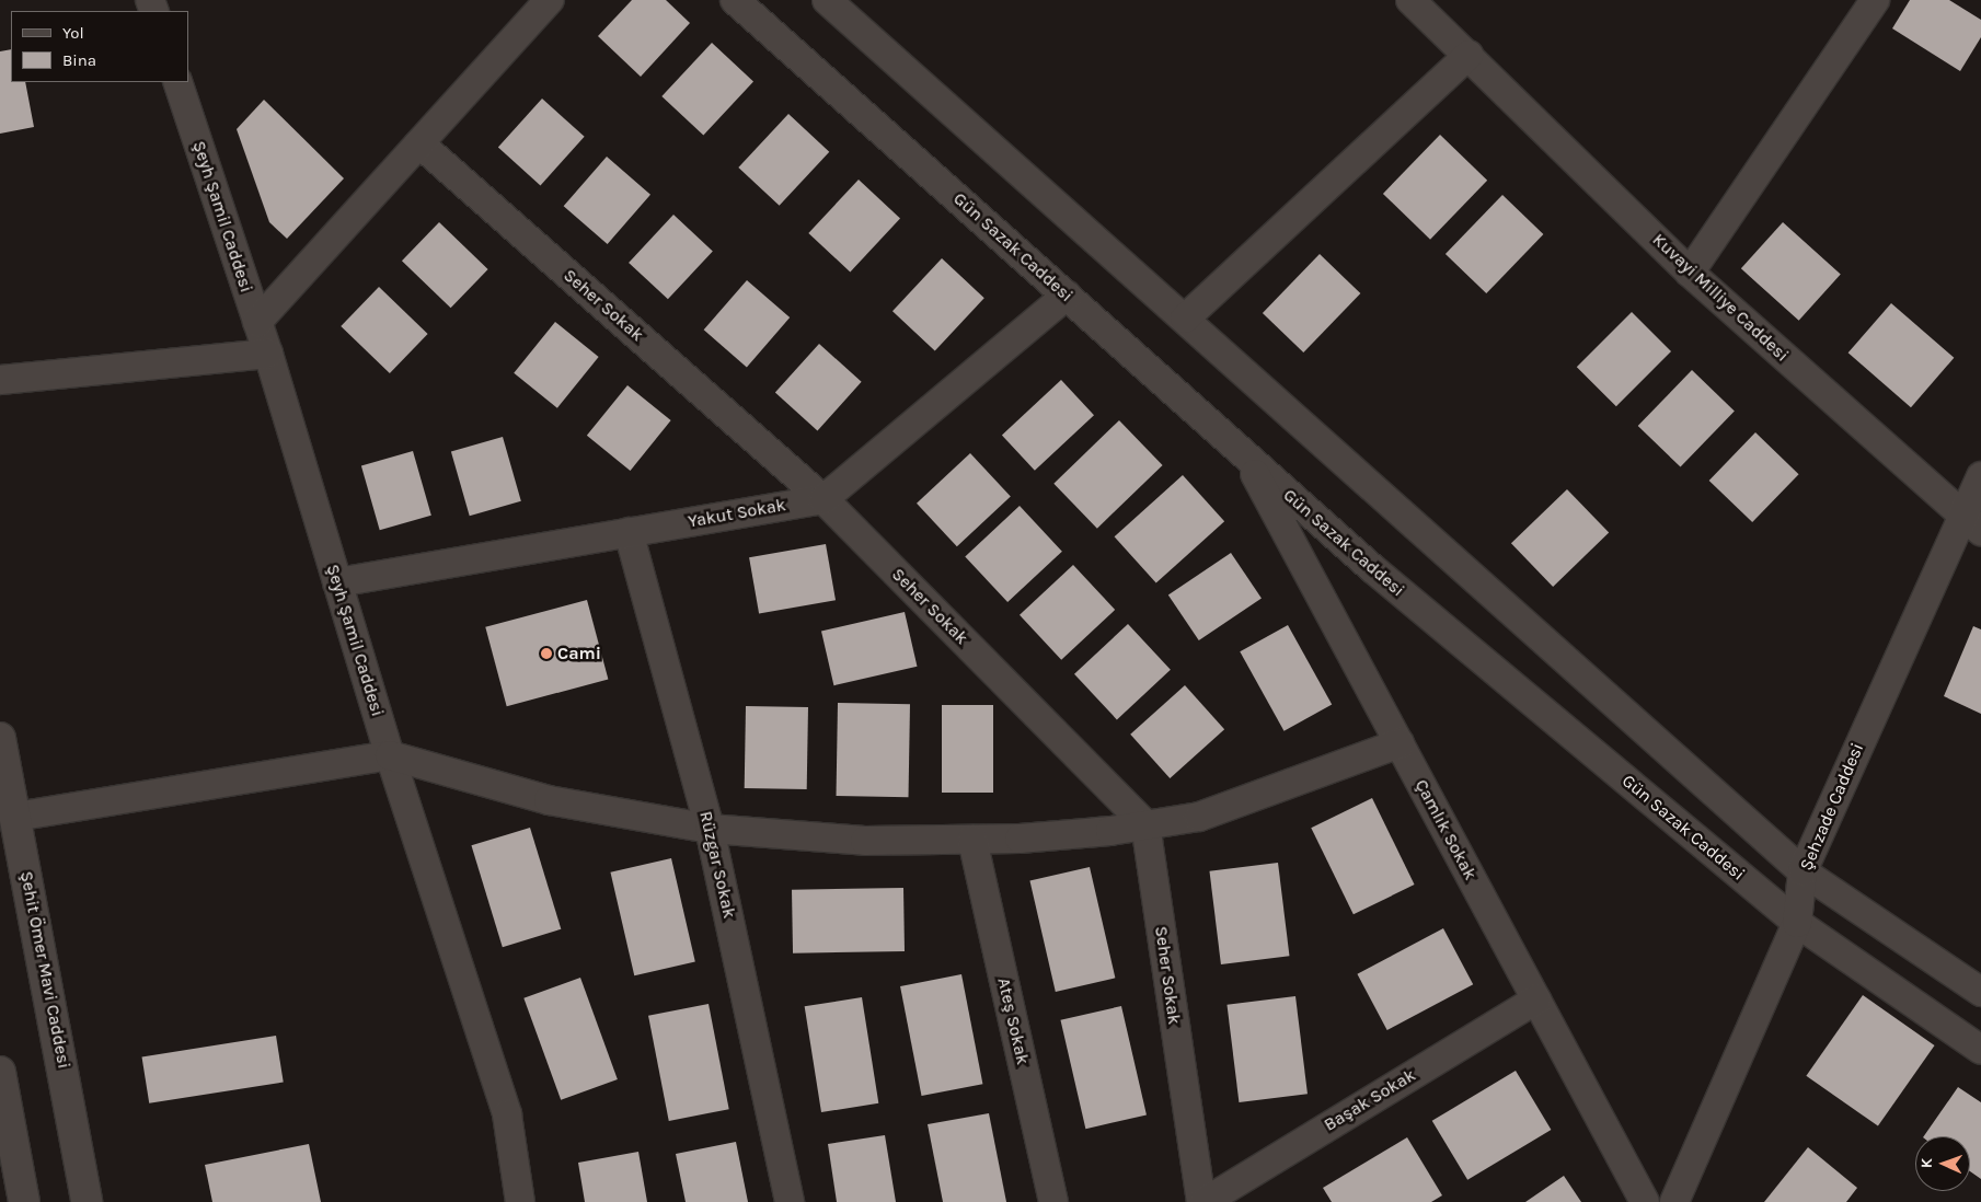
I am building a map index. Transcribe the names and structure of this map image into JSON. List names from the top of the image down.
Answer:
{
  "streets": {
    "main road": ["Şehit Ömer Mavi Caddesi"],
    "street": [
      "Şeyh Şamil Caddesi",
      "Gün Sazak Caddesi",
      "Kuvayi Milliye Caddesi",
      "Seher Sokak",
      "Yakut Sokak",
      "Şehzade Caddesi",
      "Çamlık Sokak",
      "Rüzgar Sokak",
      "Ateş Sokak",
      "Başak Sokak"
    ]
  },
  "crossings": [
    ["Şeyh Şamil Caddesi", "Yakut Sokak"],
    ["Gün Sazak Caddesi", "Şehzade Caddesi"],
    ["Gün Sazak Caddesi", "Çamlık Sokak"],
    ["Kuvayi Milliye Caddesi", "Şehzade Caddesi"],
    ["Seher Sokak", "Yakut Sokak"],
    ["Seher Sokak", "Başak Sokak"],
    ["Yakut Sokak", "Rüzgar Sokak"],
    ["Çamlık Sokak", "Başak Sokak"]
  ],
  "places": ["Cami"],
  "legend": ["Yol", "Bina"],
  "north": "left"
}
